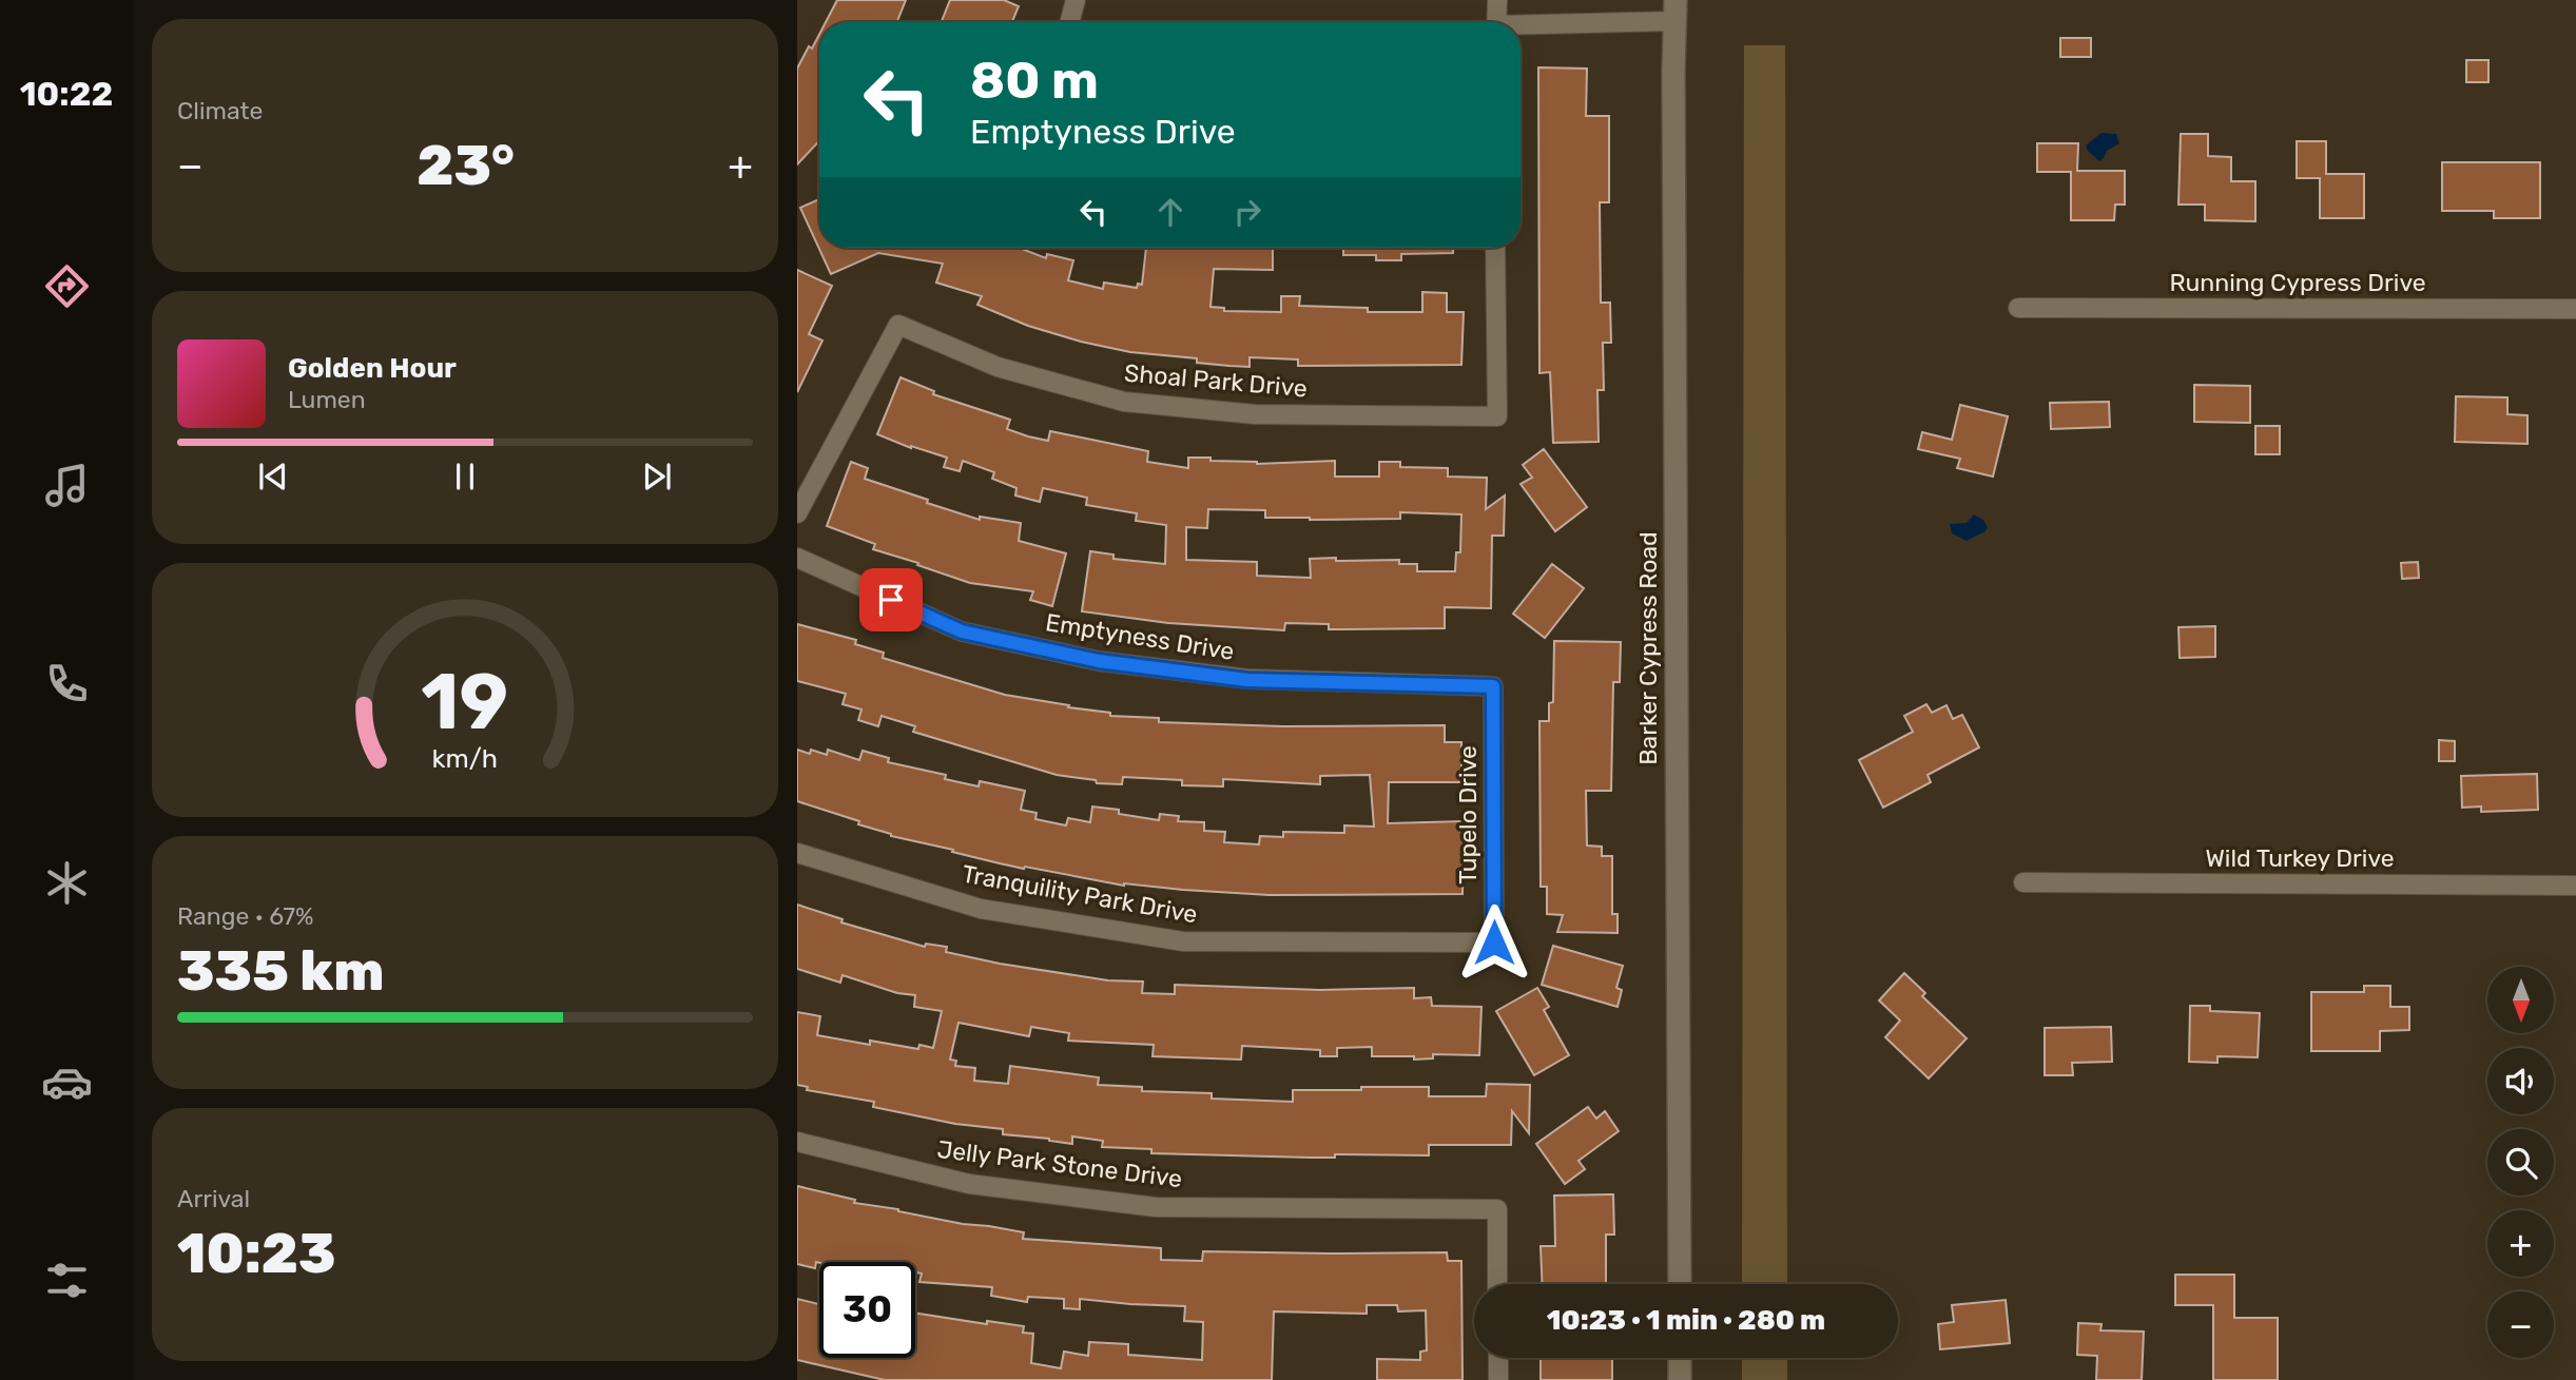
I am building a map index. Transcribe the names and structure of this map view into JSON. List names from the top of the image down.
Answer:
{
  "streets": {
    "street": [
      "Running Cypress Drive",
      "Shoal Park Drive",
      "Emptyness Drive",
      "Barker Cypress Road",
      "Tupelo Drive",
      "Wild Turkey Drive",
      "Tranquility Park Drive",
      "Jelly Park Stone Drive"
    ]
  },
  "crossings": [
    ["Emptyness Drive", "Tupelo Drive"],
    ["Tupelo Drive", "Tranquility Park Drive"]
  ],
  "north": "bottom",
  "page": {
    "tabs": "10:22",
    "tile": [
      "Climate",
      ["Range · 67%", "335 km"],
      ["Arrival", "10:23"]
    ],
    "turn": ["80 m", "Emptyness Drive"],
    "heat": ["−", "23°", "+"],
    "song": ["Golden Hour", "Lumen"],
    "map_buttons": ["+", "−"],
    "limit": "30",
    "trip": "10:23 · 1 min · 280 m",
    "gauge": ["19", "km/h"]
  }
}
